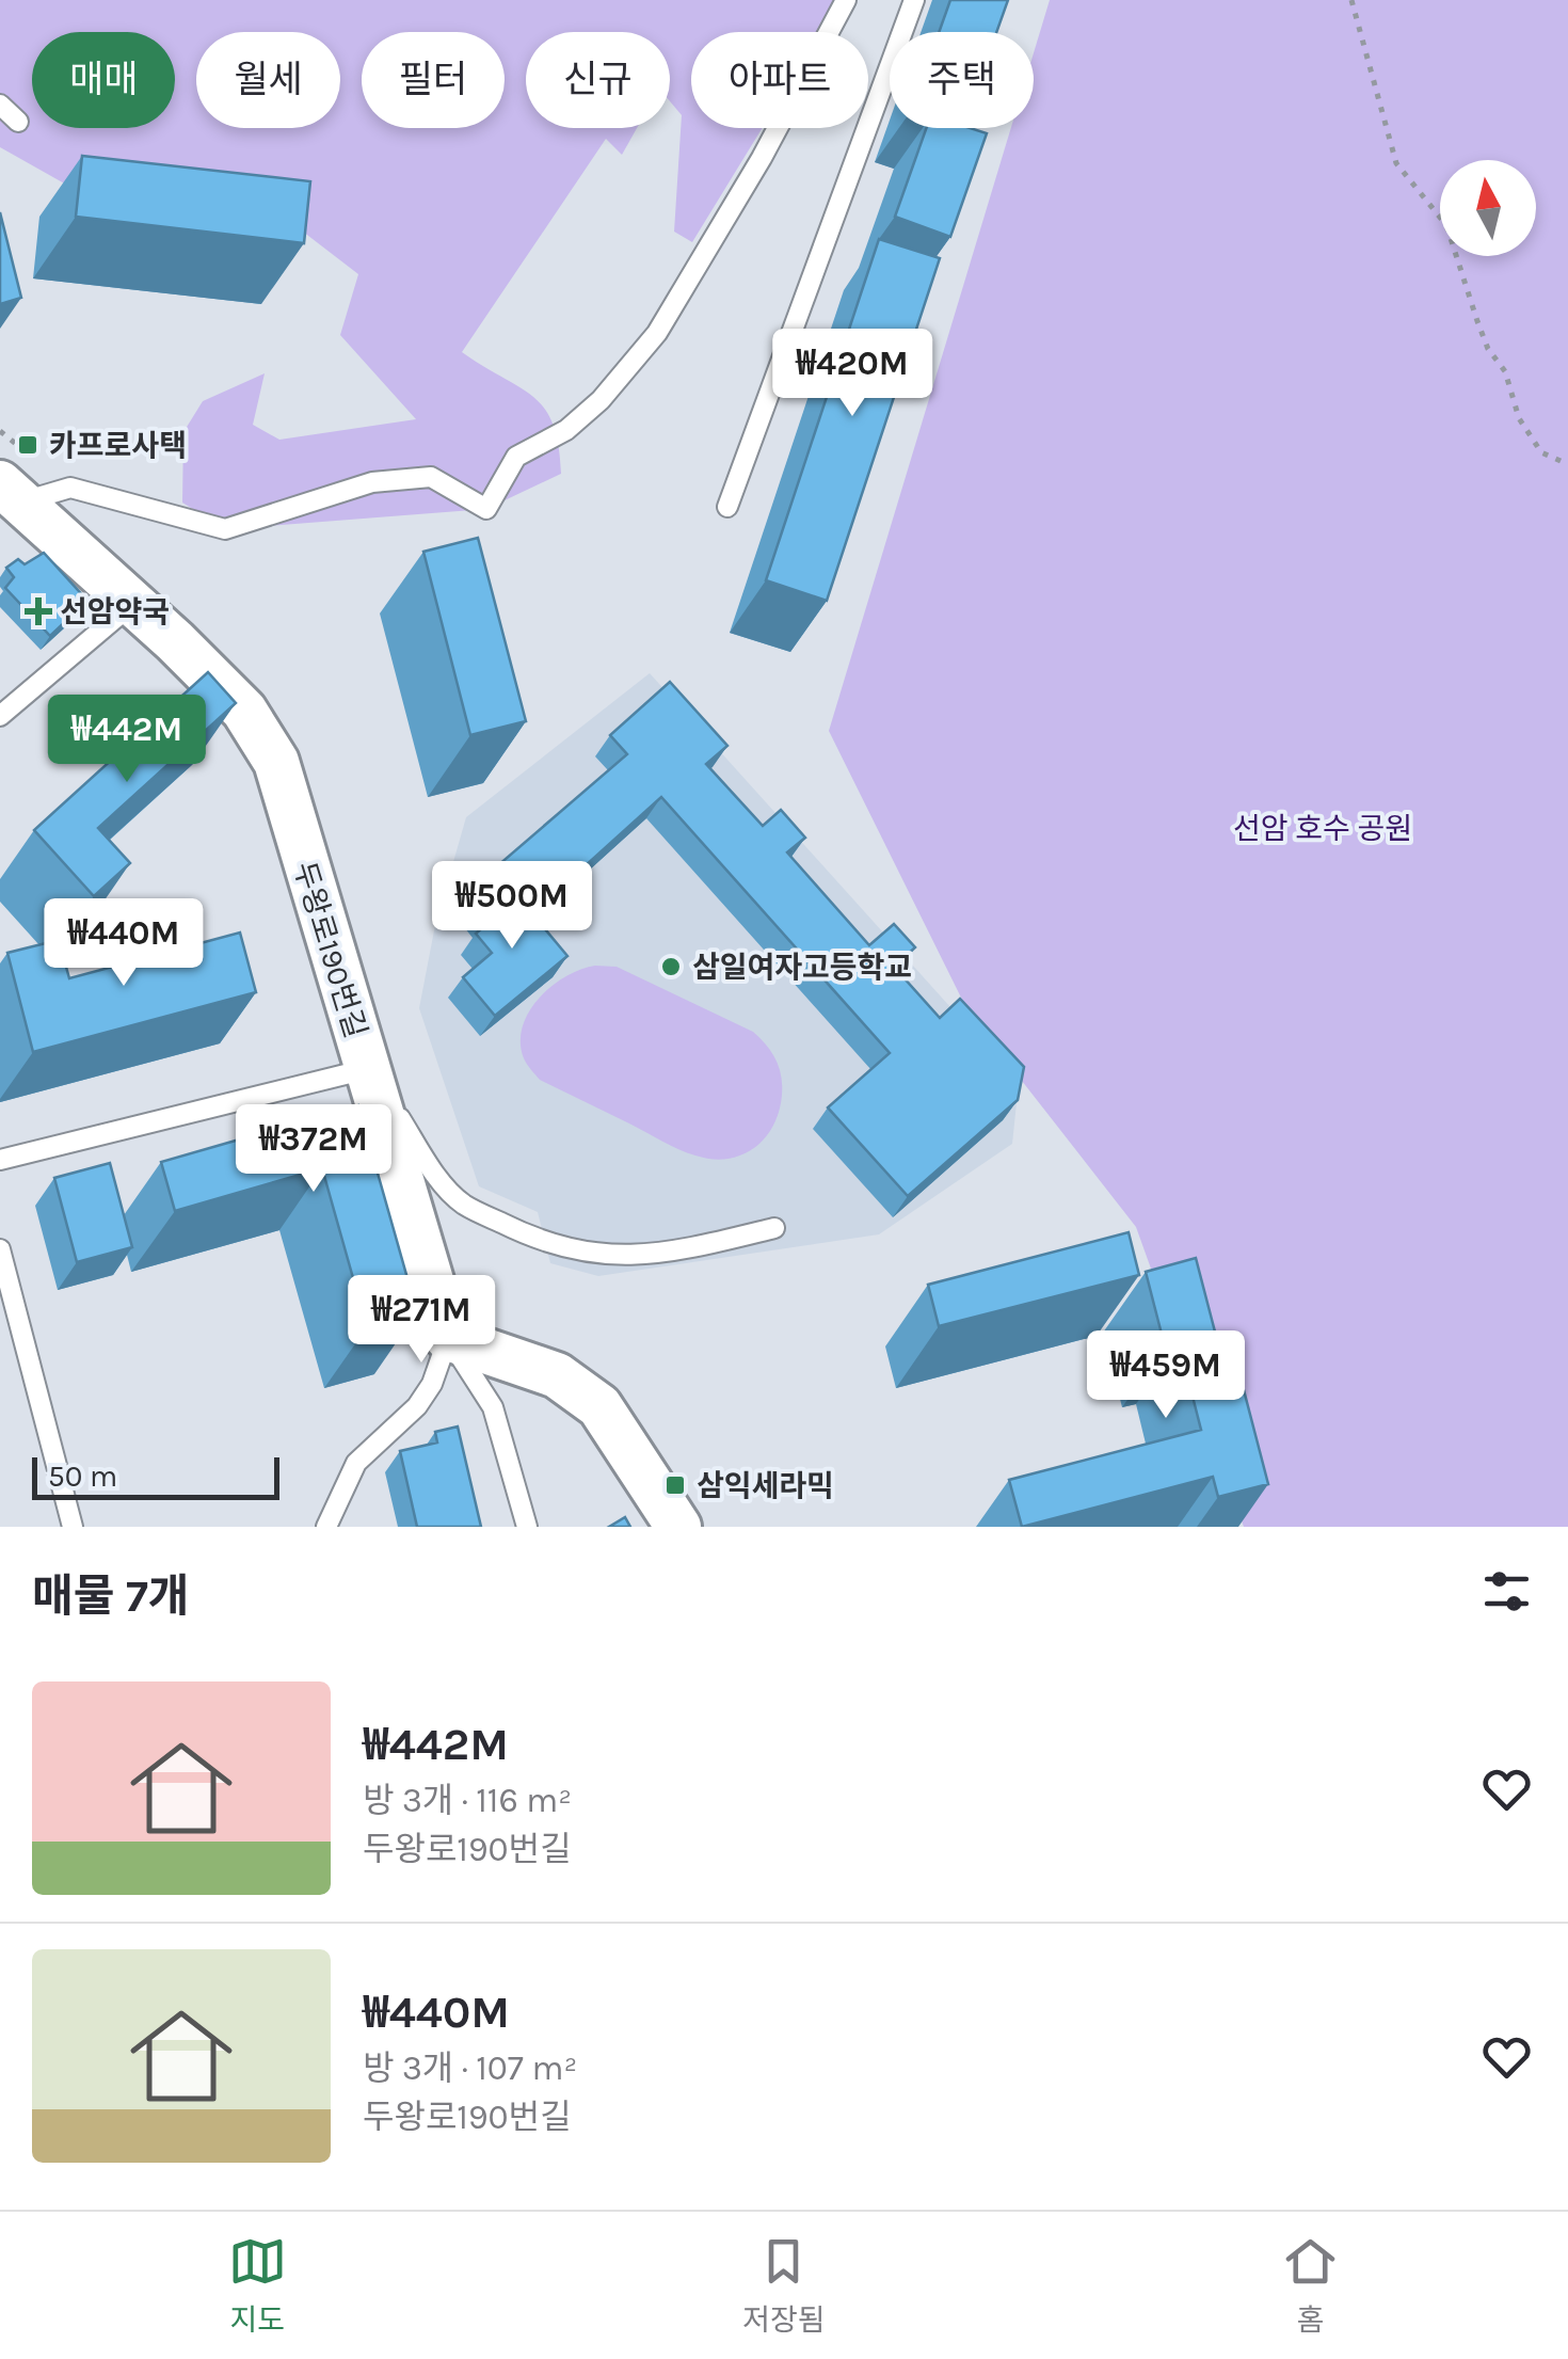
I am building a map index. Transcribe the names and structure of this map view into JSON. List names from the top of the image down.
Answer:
{
  "streets": {
    "street": ["두왕로190번길"]
  },
  "parks": ["선암 호수 공원"],
  "places": {
    "transit": ["카프로사택", "삼익세라믹"],
    "health": ["선암약국"],
    "other": ["삼일여자고등학교"]
  },
  "scale_bar": "50 m",
  "north": "top",
  "page": {
    "chip": [
      "매매",
      "월세",
      "필터",
      "신규",
      "아파트",
      "주택"
    ],
    "price": [
      "₩420M",
      "₩442M",
      "₩500M",
      "₩440M",
      "₩372M",
      "₩271M",
      "₩459M"
    ],
    "scale": "50 m",
    "heading": "매물 7개",
    "list": [
      {
        "name": "₩442M",
        "note": "방 3개 · 116 m² · 두왕로190번길"
      },
      {
        "name": "₩440M",
        "note": "방 3개 · 107 m² · 두왕로190번길"
      }
    ],
    "tabs": ["지도", "저장됨", "홈"]
  }
}
